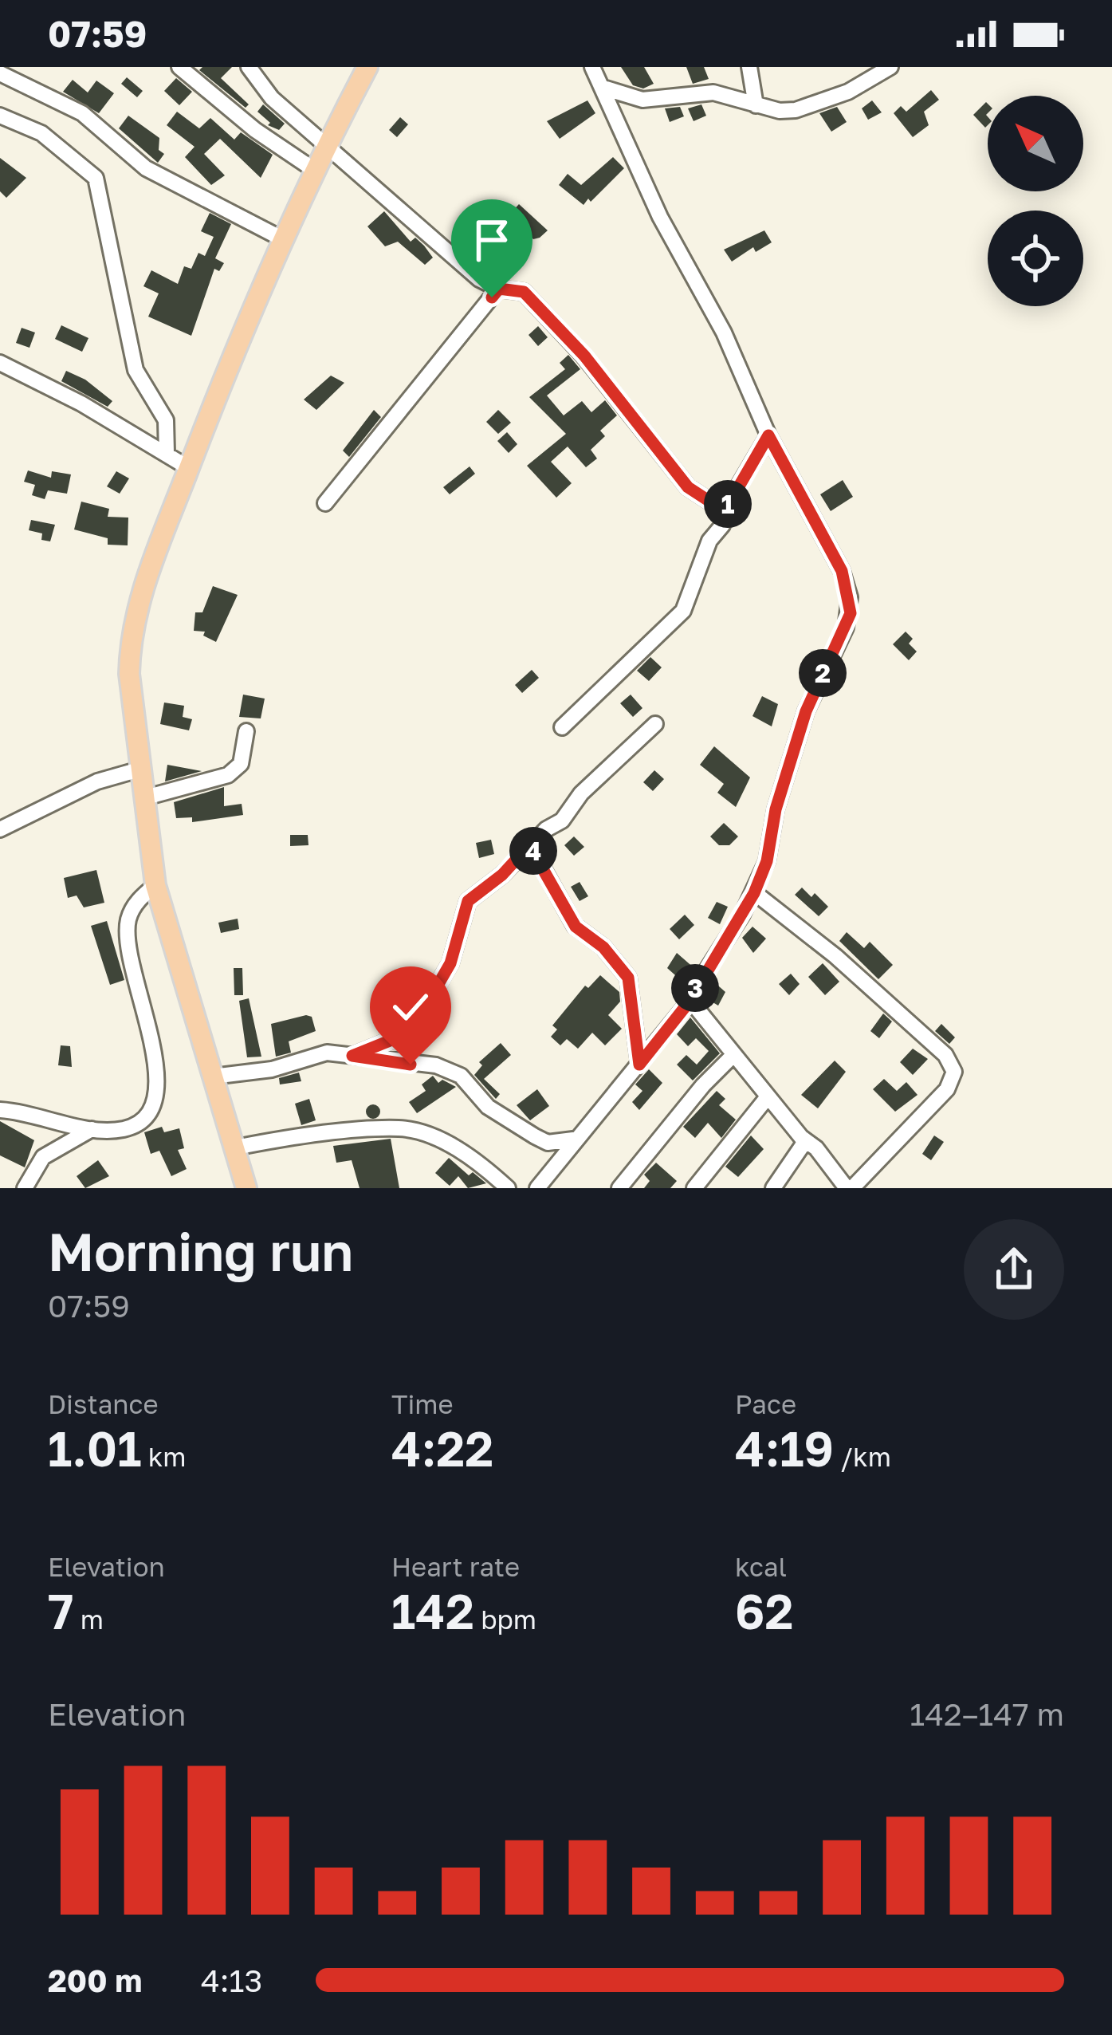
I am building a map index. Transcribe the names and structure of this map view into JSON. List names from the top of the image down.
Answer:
{
  "north": "top left",
  "page": {
    "status": "07:59",
    "pins": [
      "1",
      "2",
      "4",
      "3"
    ],
    "heading": ["Morning run", "07:59"],
    "stats": [
      ["Distance", "1.01 km"],
      ["Time", "4:22"],
      ["Pace", "4:19 /km"],
      ["Elevation", "7 m"],
      ["Heart rate", "142 bpm"],
      ["kcal", "62"]
    ],
    "chart": ["Elevation", "142–147 m"],
    "list": [
      {
        "name": "200 m",
        "note": "4:13"
      }
    ]
  }
}
